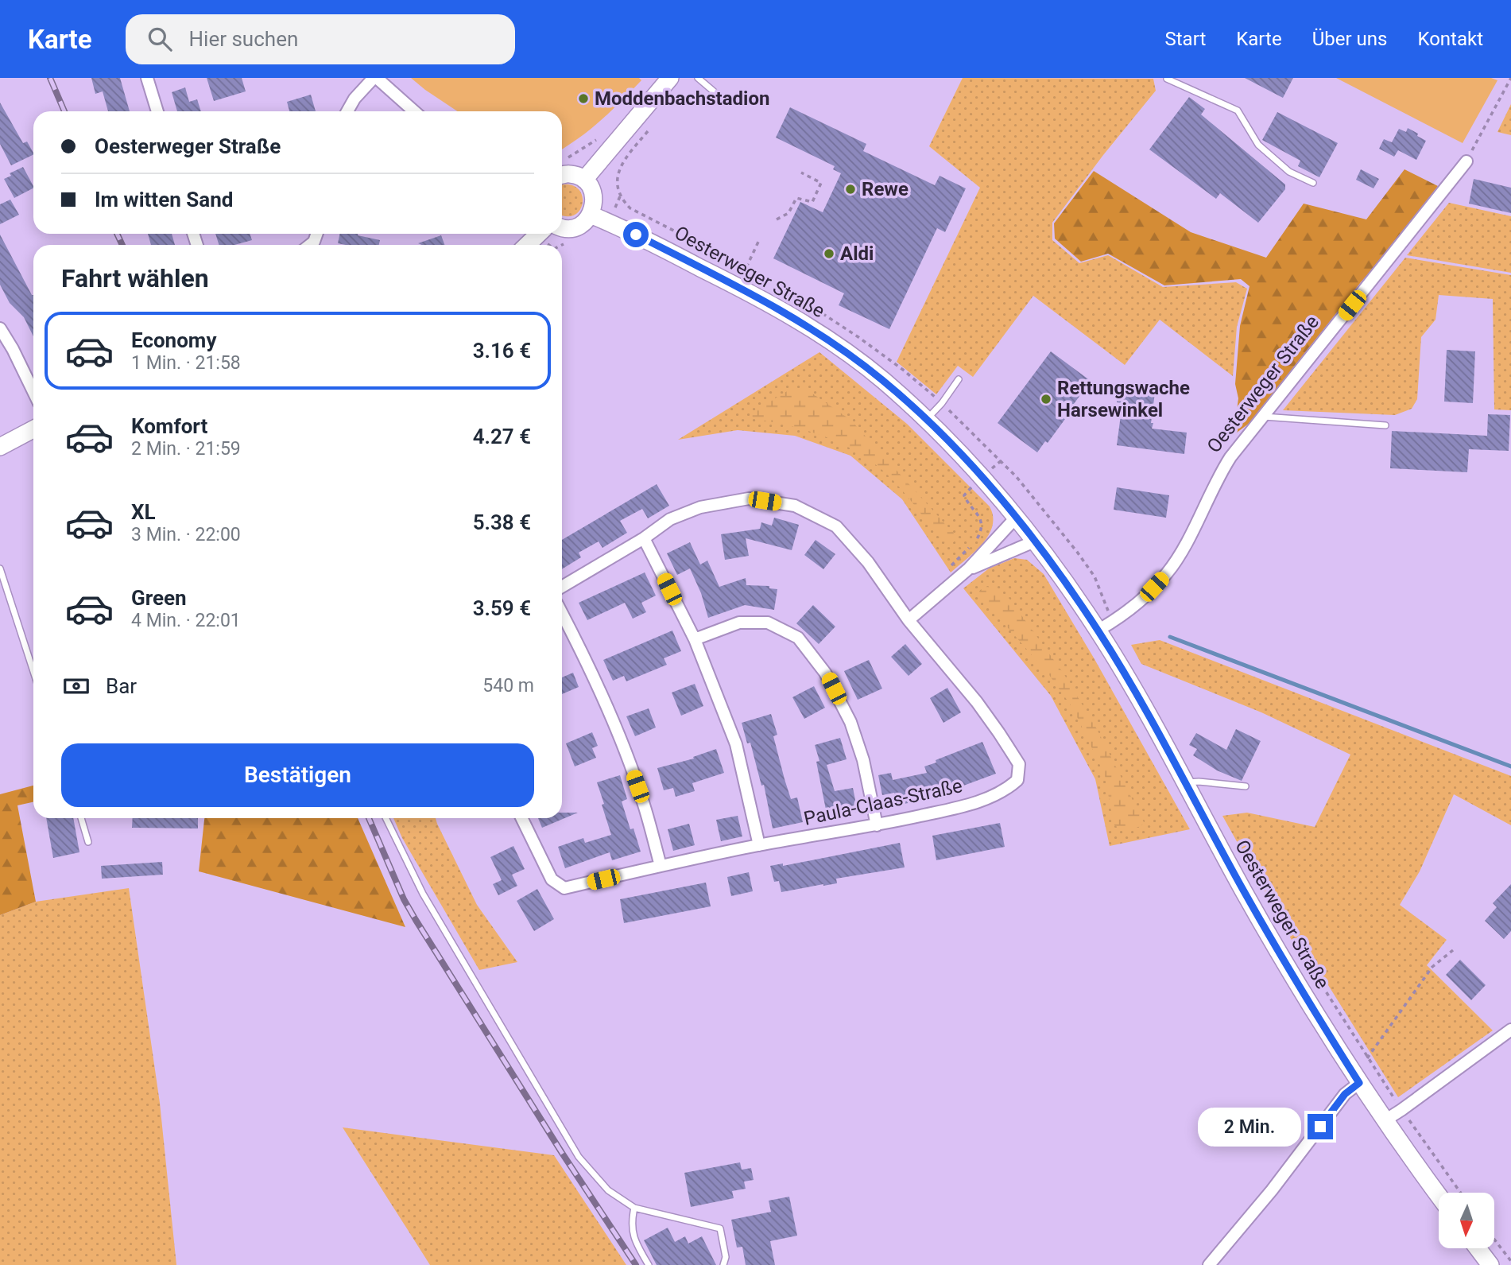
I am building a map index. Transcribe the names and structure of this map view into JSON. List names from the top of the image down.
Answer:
{
  "streets": {
    "street": ["Oesterweger Straße", "Paula-Claas-Straße"]
  },
  "places": [
    "Moddenbachstadion",
    "Rewe",
    "Aldi",
    "Rettungswache Harsewinkel"
  ],
  "north": "bottom",
  "page": {
    "header": "Karte",
    "search": "Hier suchen",
    "nav": [
      "Start",
      "Karte",
      "Über uns",
      "Kontakt"
    ],
    "banner": ["Oesterweger Straße", "Im witten Sand"],
    "heading": "Fahrt wählen",
    "list": [
      {
        "name": "Economy",
        "note": "1 Min. · 21:58",
        "value": "3.16 €"
      },
      {
        "name": "Komfort",
        "note": "2 Min. · 21:59",
        "value": "4.27 €"
      },
      {
        "name": "XL",
        "note": "3 Min. · 22:00",
        "value": "5.38 €"
      },
      {
        "name": "Green",
        "note": "4 Min. · 22:01",
        "value": "3.59 €"
      }
    ],
    "pay": ["Bar", "540 m"],
    "buttons": "Bestätigen",
    "bubble": "2 Min."
  }
}
